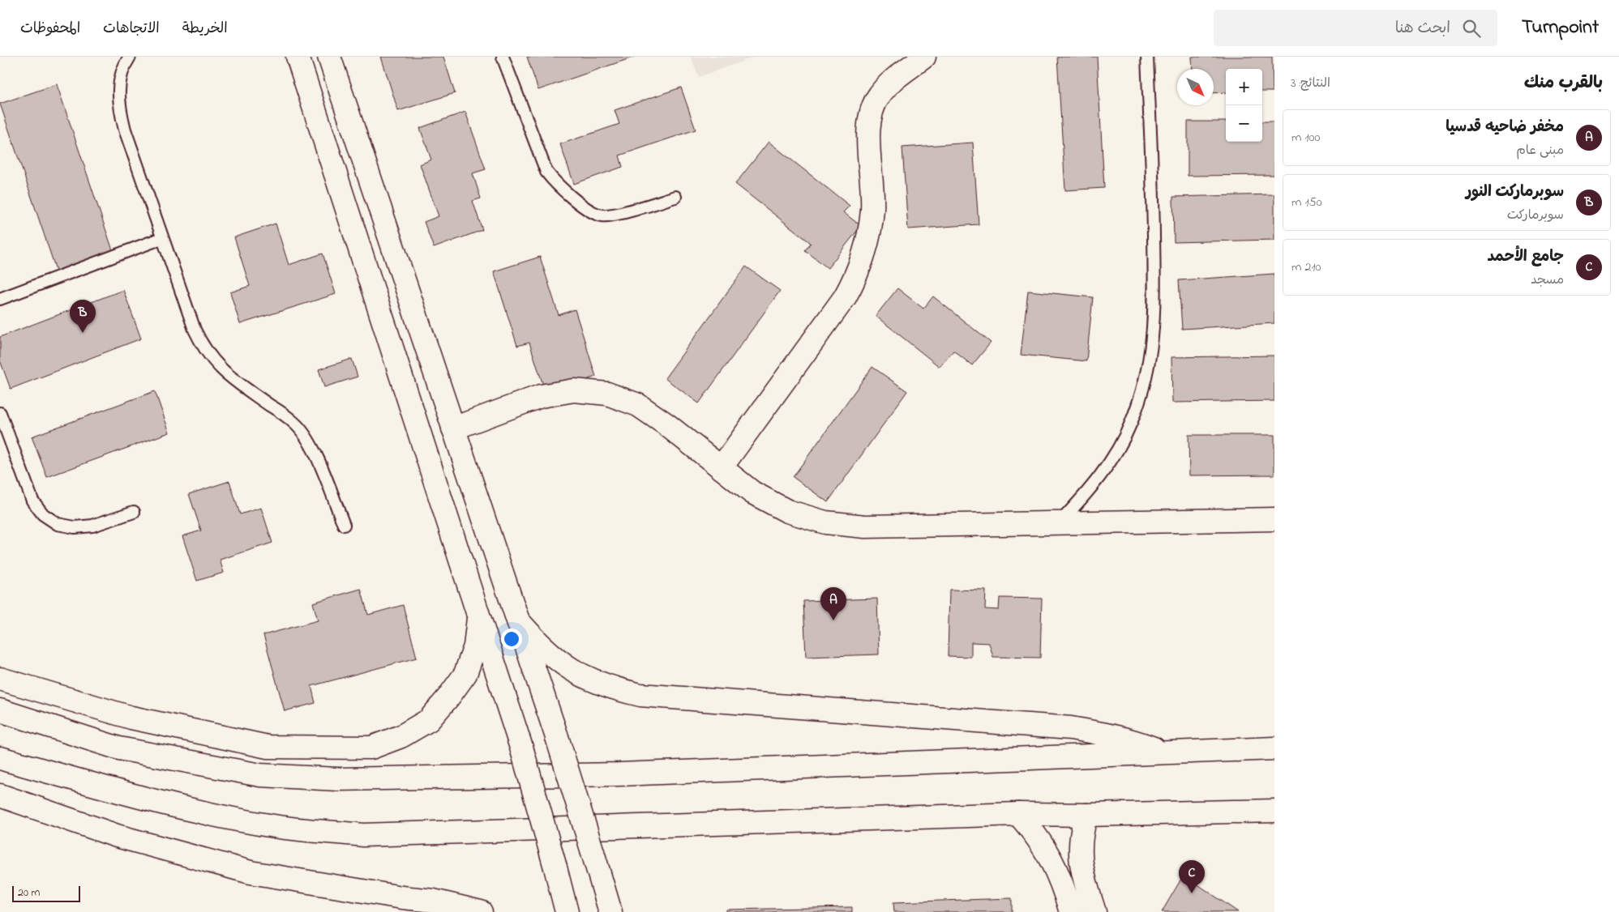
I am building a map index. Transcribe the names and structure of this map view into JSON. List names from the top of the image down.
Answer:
{
  "scale_bar": "20 m",
  "north": "bottom right",
  "page": {
    "header": "Turnpoint",
    "search": "ابحث هنا",
    "nav": ["الخريطة", "الاتجاهات", "المحفوظات"],
    "heading": ["بالقرب منك", "النتائج: 3"],
    "map_buttons": ["+", "−"],
    "list": [
      {
        "mark": "A",
        "name": "مخفر ضاحيه قدسيا",
        "note": "مبنى عام",
        "value": "100 m"
      },
      {
        "mark": "B",
        "name": "سوبرماركت النور",
        "note": "سوبرماركت",
        "value": "150 m"
      },
      {
        "mark": "C",
        "name": "جامع الأحمد",
        "note": "مسجد",
        "value": "210 m"
      }
    ],
    "pins": ["B", "A", "C"],
    "scale": "20 m"
  }
}
